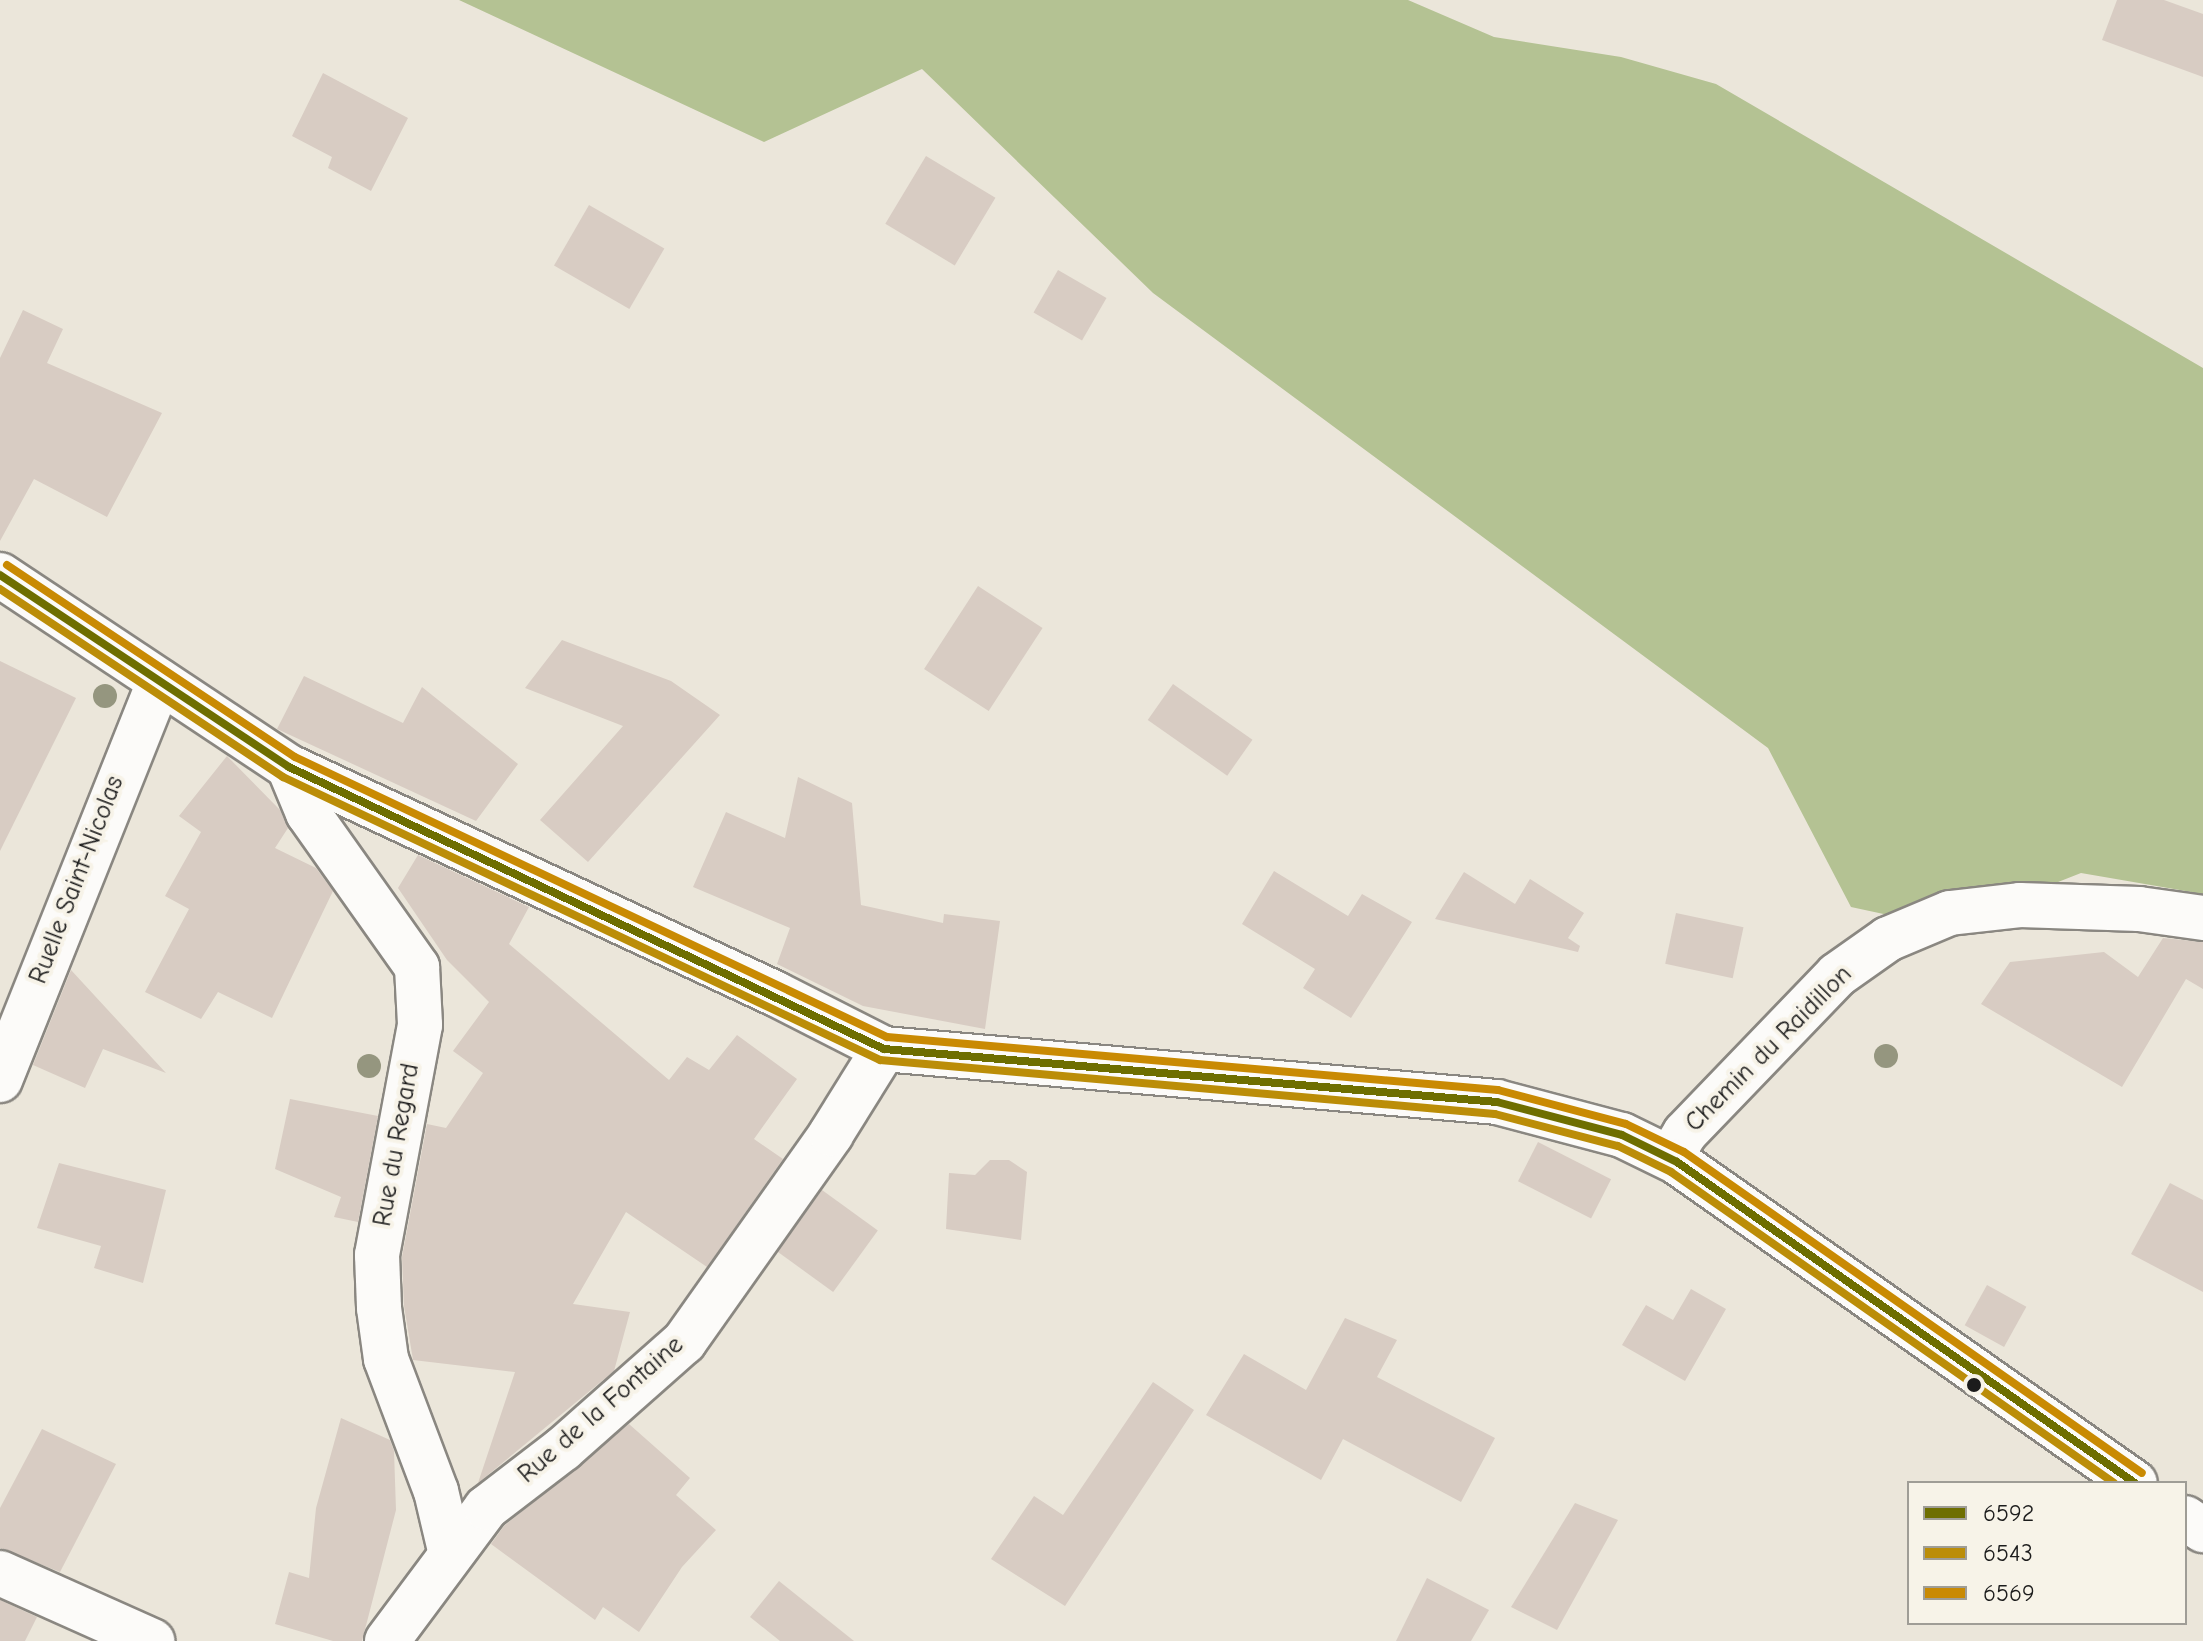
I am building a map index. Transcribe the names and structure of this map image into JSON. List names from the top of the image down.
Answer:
{
  "streets": {
    "street": [
      "Ruelle Saint-Nicolas",
      "Chemin du Raidillon",
      "Rue du Regard",
      "Rue de la Fontaine"
    ]
  },
  "crossings": [
    ["Rue du Regard", "Rue de la Fontaine"]
  ],
  "lines": ["transit line 6569", "transit line 6592", "transit line 6543"],
  "legend": ["6592", "6543", "6569"]
}
